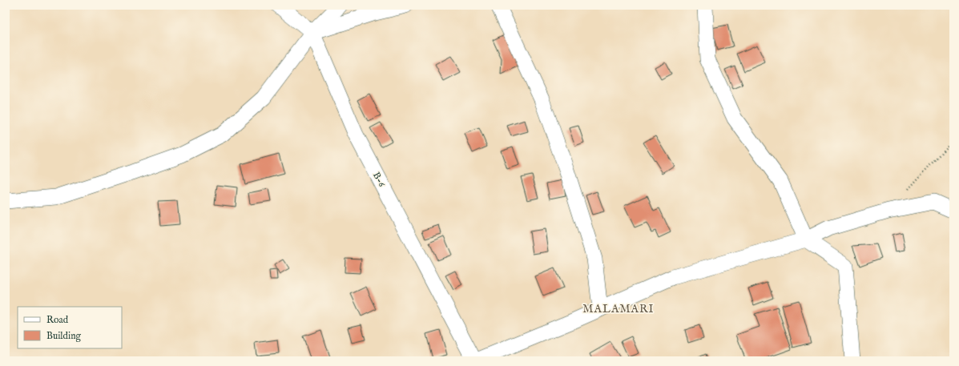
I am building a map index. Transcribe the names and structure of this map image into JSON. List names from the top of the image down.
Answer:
{
  "streets": {
    "street": ["B-6"]
  },
  "districts": ["MALAMARI"],
  "legend": ["Road", "Building"]
}
